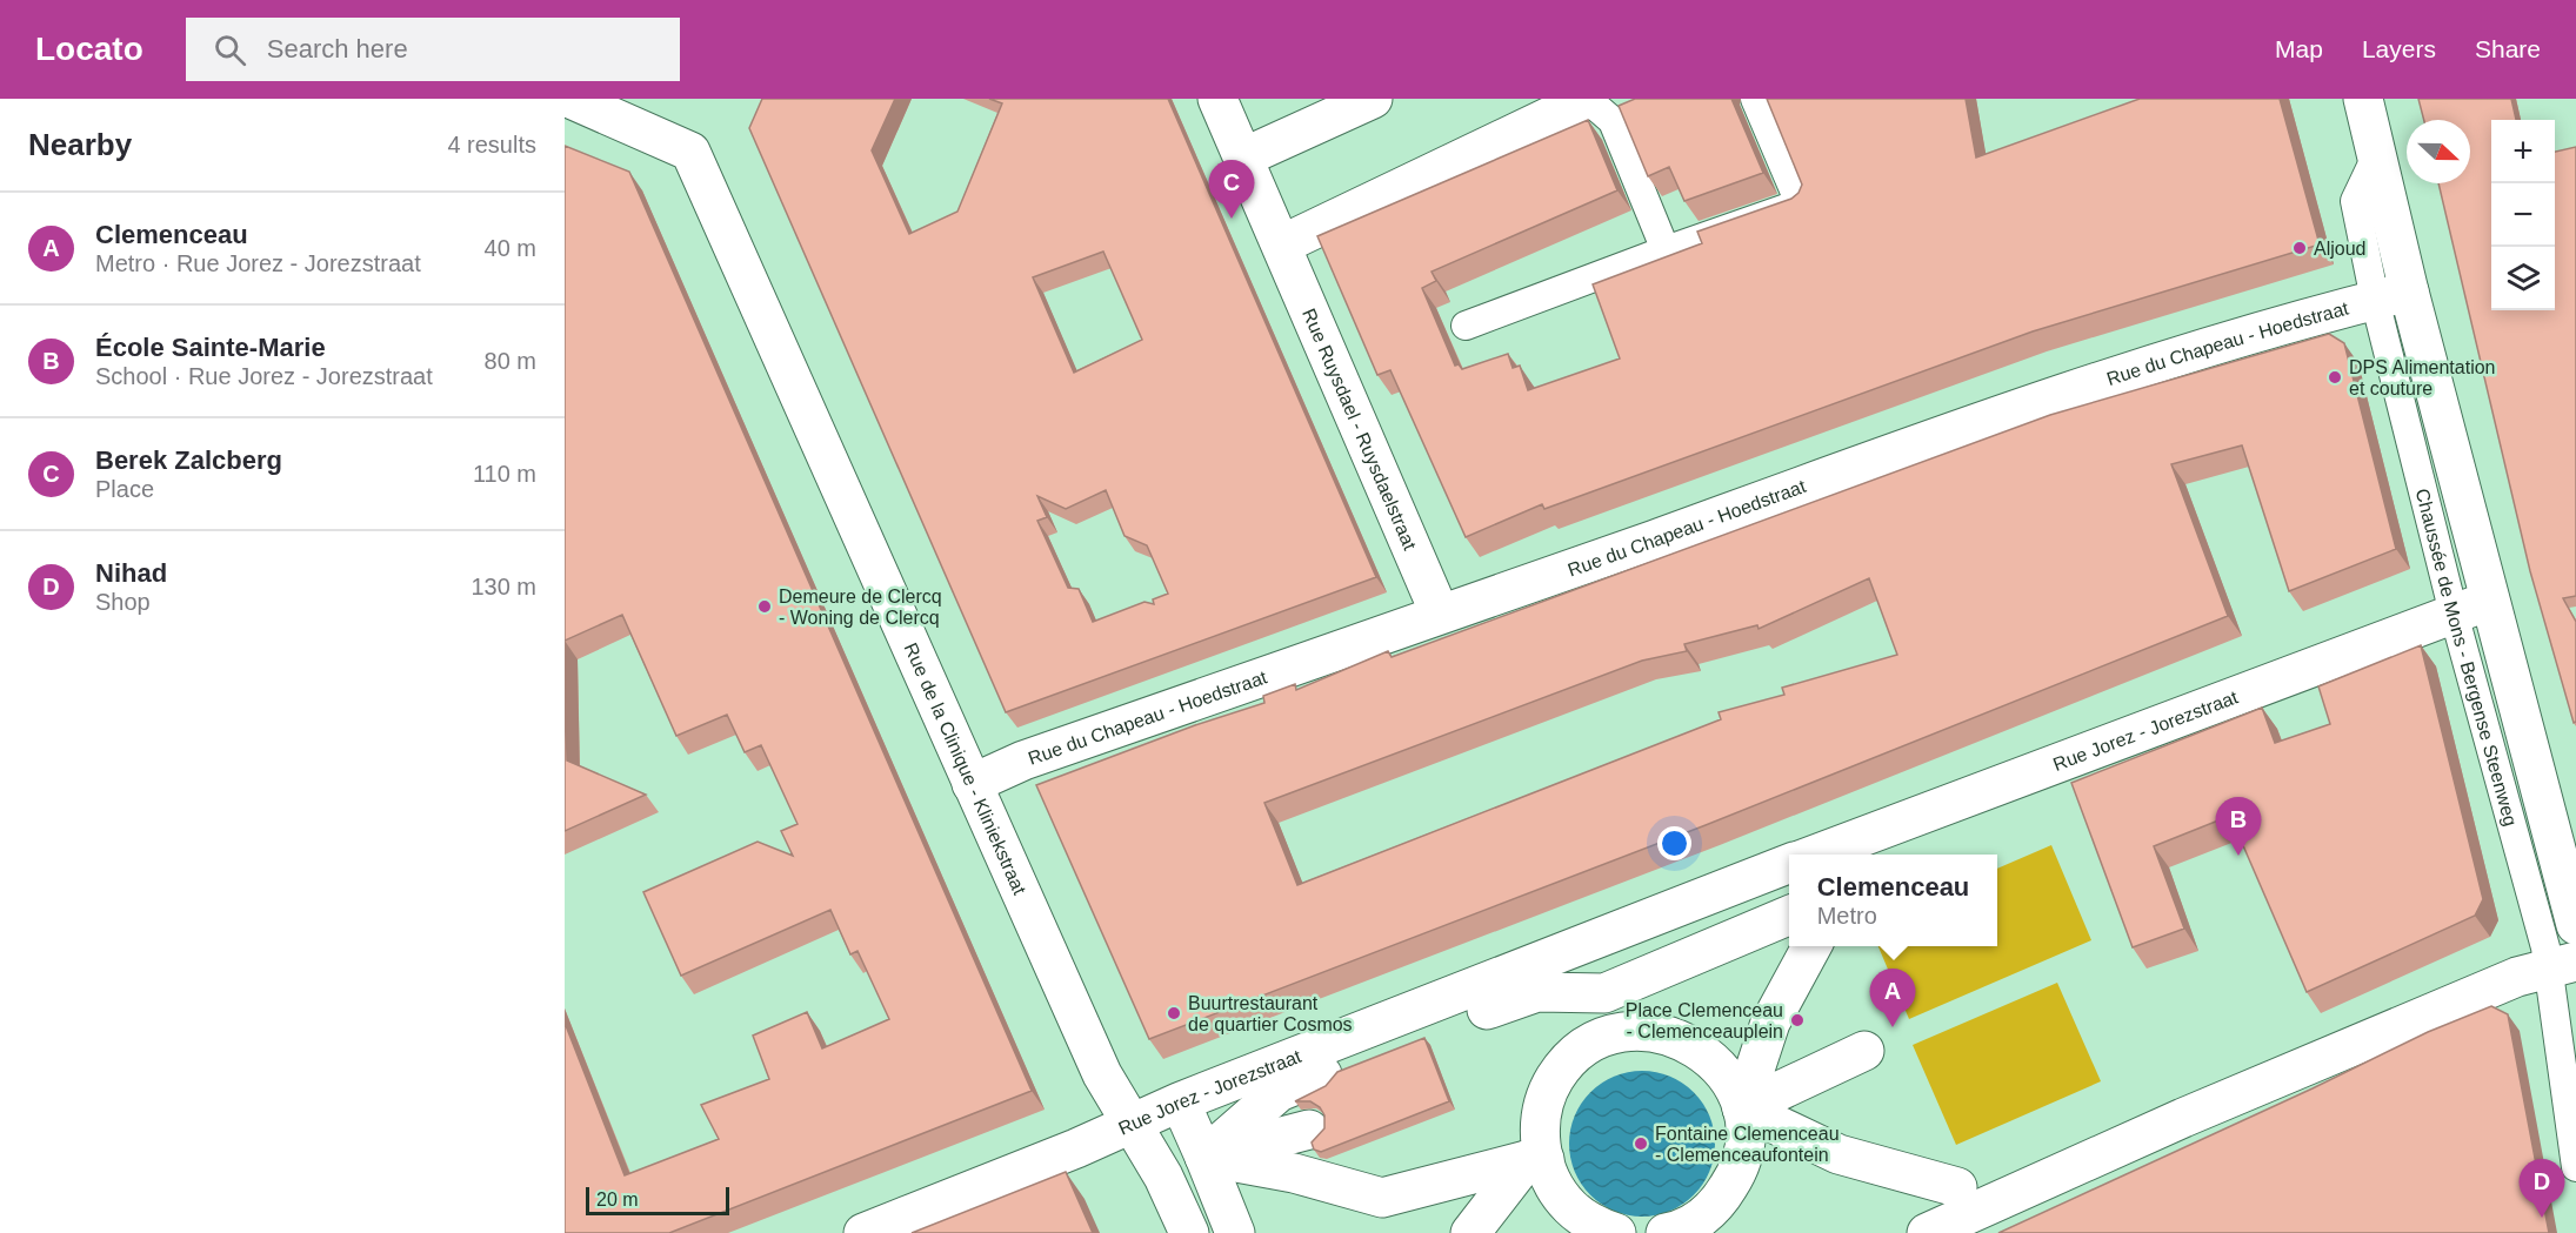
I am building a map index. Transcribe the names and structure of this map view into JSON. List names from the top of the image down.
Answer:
{
  "streets": {
    "street": [
      "Rue du Chapeau - Hoedstraat",
      "Rue Ruysdael - Ruysdaelstraat",
      "Chaussée de Mons - Bergense Steenweg",
      "Rue Jorez - Jorezstraat",
      "Rue de la Clinique - Kliniekstraat"
    ]
  },
  "crossings": [
    ["Rue du Chapeau - Hoedstraat", "Rue Ruysdael - Ruysdaelstraat"],
    ["Rue du Chapeau - Hoedstraat", "Chaussée de Mons - Bergense Steenweg"],
    ["Rue du Chapeau - Hoedstraat", "Rue de la Clinique - Kliniekstraat"],
    ["Chaussée de Mons - Bergense Steenweg", "Rue Jorez - Jorezstraat"],
    ["Rue Jorez - Jorezstraat", "Rue de la Clinique - Kliniekstraat"]
  ],
  "places": [
    "Aljoud",
    "DPS Alimentation et couture",
    "Demeure de Clercq - Woning de Clercq",
    "Buurtrestaurant de quartier Cosmos",
    "Place Clemenceau - Clemenceauplein",
    "Fontaine Clemenceau - Clemenceaufontein"
  ],
  "scale_bar": "20 m",
  "north": "right",
  "page": {
    "header": "Locato",
    "search": "Search here",
    "nav": ["Map", "Layers", "Share"],
    "heading": ["Nearby", "4 results"],
    "map_buttons": ["+", "−"],
    "pins": [
      "C",
      "B",
      "A",
      "D"
    ],
    "list": [
      {
        "mark": "A",
        "name": "Clemenceau",
        "note": "Metro · Rue Jorez - Jorezstraat",
        "value": "40 m"
      },
      {
        "mark": "B",
        "name": "École Sainte-Marie",
        "note": "School · Rue Jorez - Jorezstraat",
        "value": "80 m"
      },
      {
        "mark": "C",
        "name": "Berek Zalcberg",
        "note": "Place",
        "value": "110 m"
      },
      {
        "mark": "D",
        "name": "Nihad",
        "note": "Shop",
        "value": "130 m"
      }
    ],
    "popup": ["Clemenceau", "Metro"],
    "scale": "20 m"
  }
}
